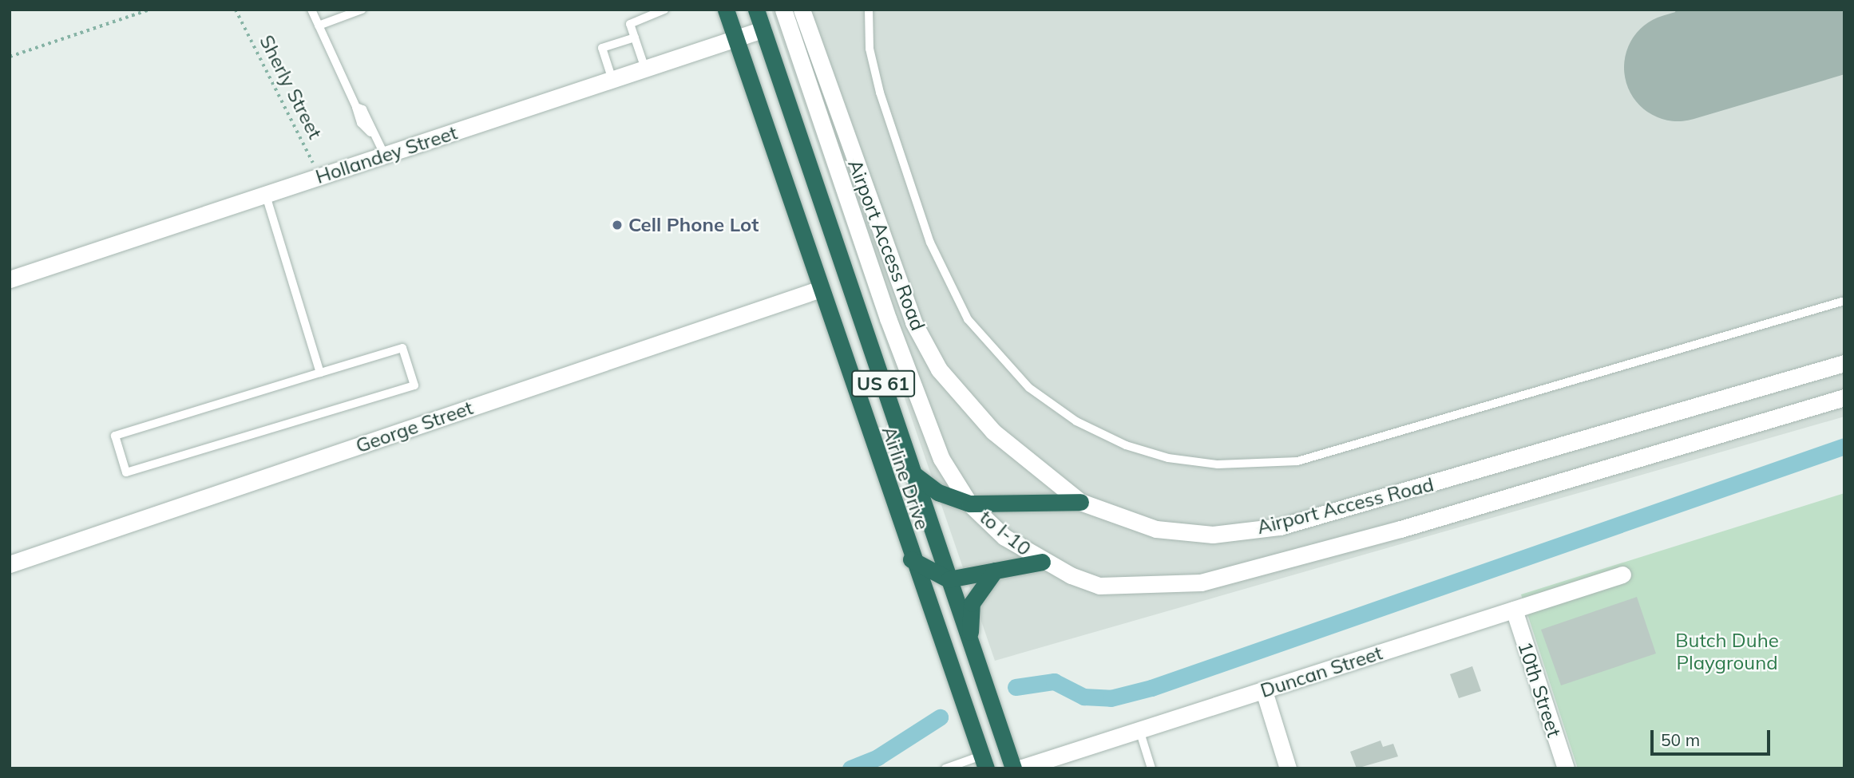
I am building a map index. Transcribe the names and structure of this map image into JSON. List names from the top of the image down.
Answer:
{
  "streets": {
    "highway": ["US 61", "Airline Drive"],
    "street": [
      "Hollandey Street",
      "Airport Access Road",
      "George Street",
      "to I-10",
      "Duncan Street",
      "10th Street"
    ],
    "path": ["Sherly Street"]
  },
  "crossings": [
    ["Sherly Street", "Hollandey Street"],
    ["Hollandey Street", "Airline Drive"],
    ["Airport Access Road", "to I-10"],
    ["George Street", "Airline Drive"],
    ["Duncan Street", "10th Street"]
  ],
  "parks": ["Butch Duhe Playground"],
  "places": ["Cell Phone Lot"],
  "scale_bar": "50 m"
}
